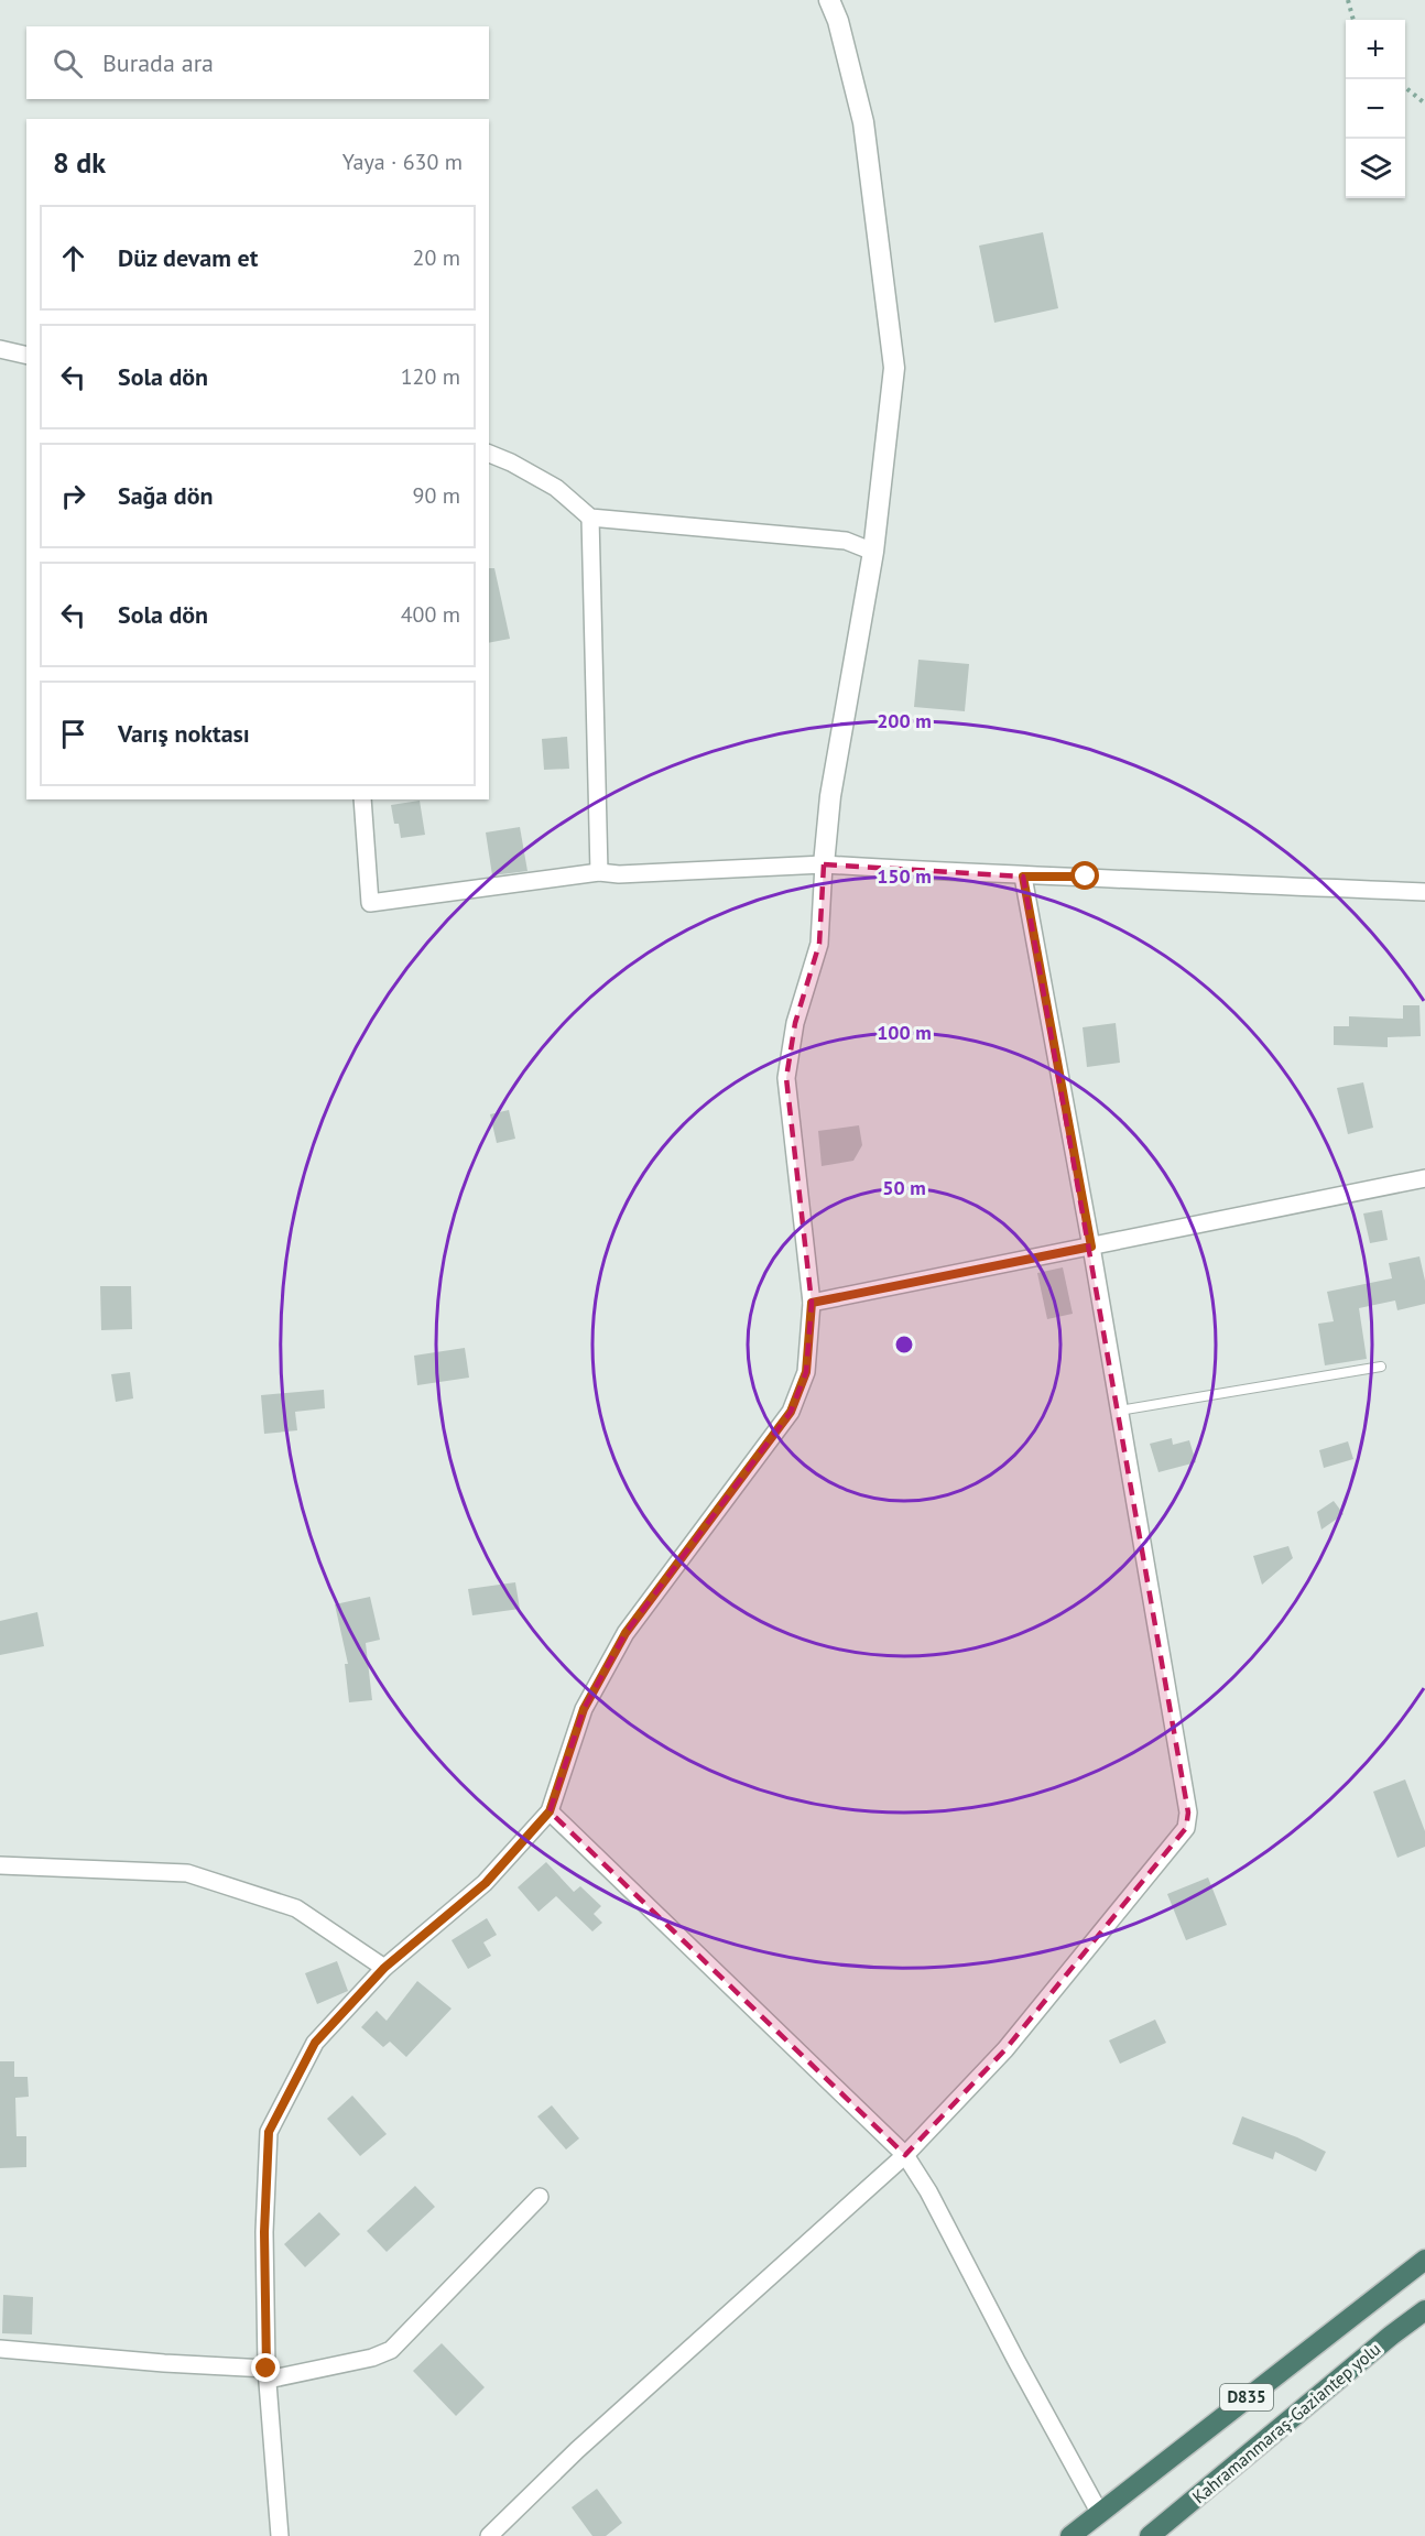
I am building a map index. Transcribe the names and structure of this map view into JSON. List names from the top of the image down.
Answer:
{
  "streets": {
    "highway": ["D835", "Kahramanmaraş-Gaziantep yolu"]
  },
  "page": {
    "map_buttons": ["+", "−"],
    "search": "Burada ara",
    "heading": ["8 dk", "Yaya · 630 m"],
    "list": [
      ["Düz devam et", "20 m"],
      ["Sola dön", "120 m"],
      ["Sağa dön", "90 m"],
      ["Sola dön", "400 m"],
      "Varış noktası"
    ]
  },
  "rings": [
    "200 m",
    "150 m",
    "100 m",
    "50 m"
  ]
}
